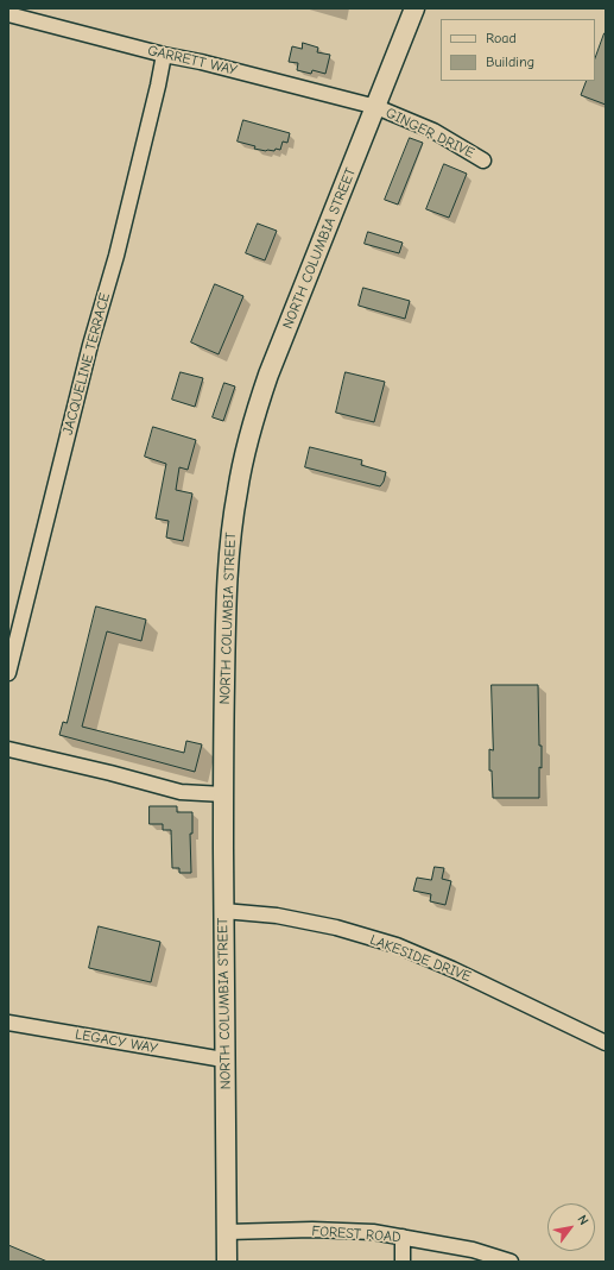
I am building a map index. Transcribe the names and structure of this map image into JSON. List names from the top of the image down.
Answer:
{
  "streets": {
    "main road": ["NORTH COLUMBIA STREET"],
    "street": [
      "GARRETT WAY",
      "GINGER DRIVE",
      "JACQUELINE TERRACE",
      "LAKESIDE DRIVE",
      "LEGACY WAY",
      "FOREST ROAD"
    ]
  },
  "crossings": [
    ["GARRETT WAY", "GINGER DRIVE"],
    ["GARRETT WAY", "NORTH COLUMBIA STREET"],
    ["GARRETT WAY", "JACQUELINE TERRACE"],
    ["GINGER DRIVE", "NORTH COLUMBIA STREET"],
    ["NORTH COLUMBIA STREET", "LAKESIDE DRIVE"],
    ["NORTH COLUMBIA STREET", "LEGACY WAY"],
    ["NORTH COLUMBIA STREET", "FOREST ROAD"]
  ],
  "legend": ["Road", "Building"],
  "north": "top right"
}
